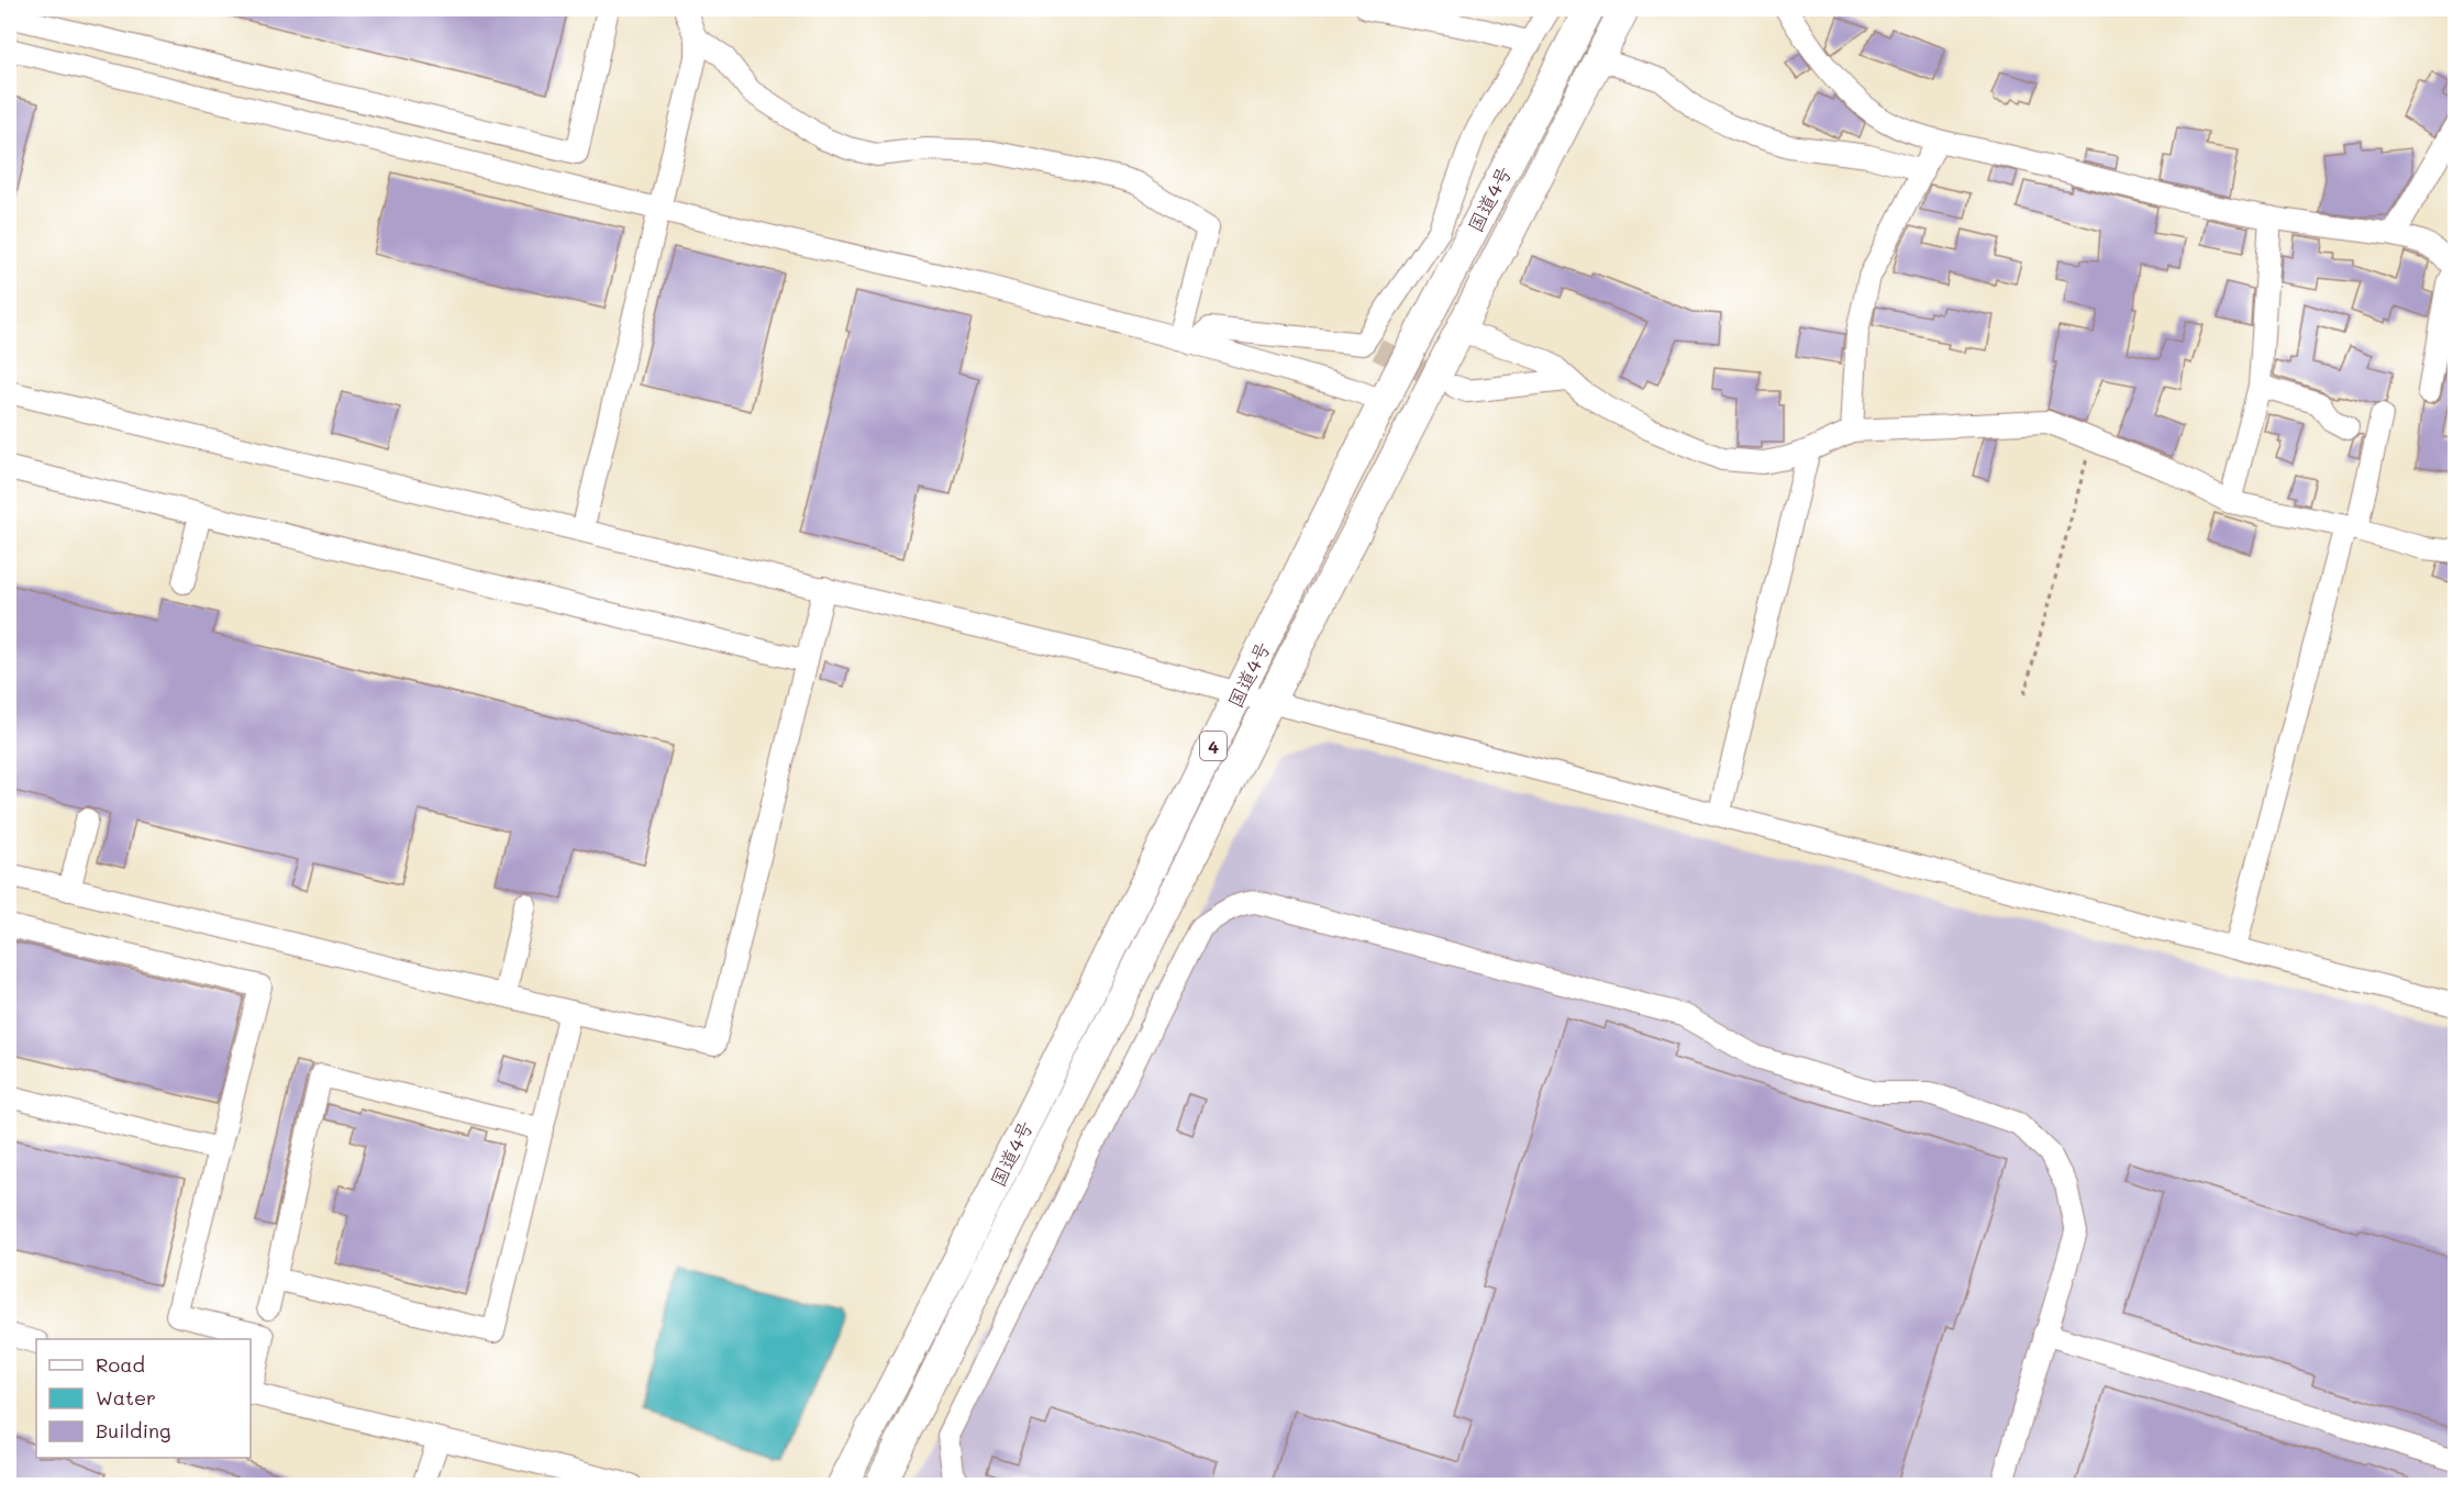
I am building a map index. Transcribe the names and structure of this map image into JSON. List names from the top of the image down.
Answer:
{
  "streets": {
    "highway": ["国道4号", "4"]
  },
  "legend": ["Road", "Water", "Building"]
}
